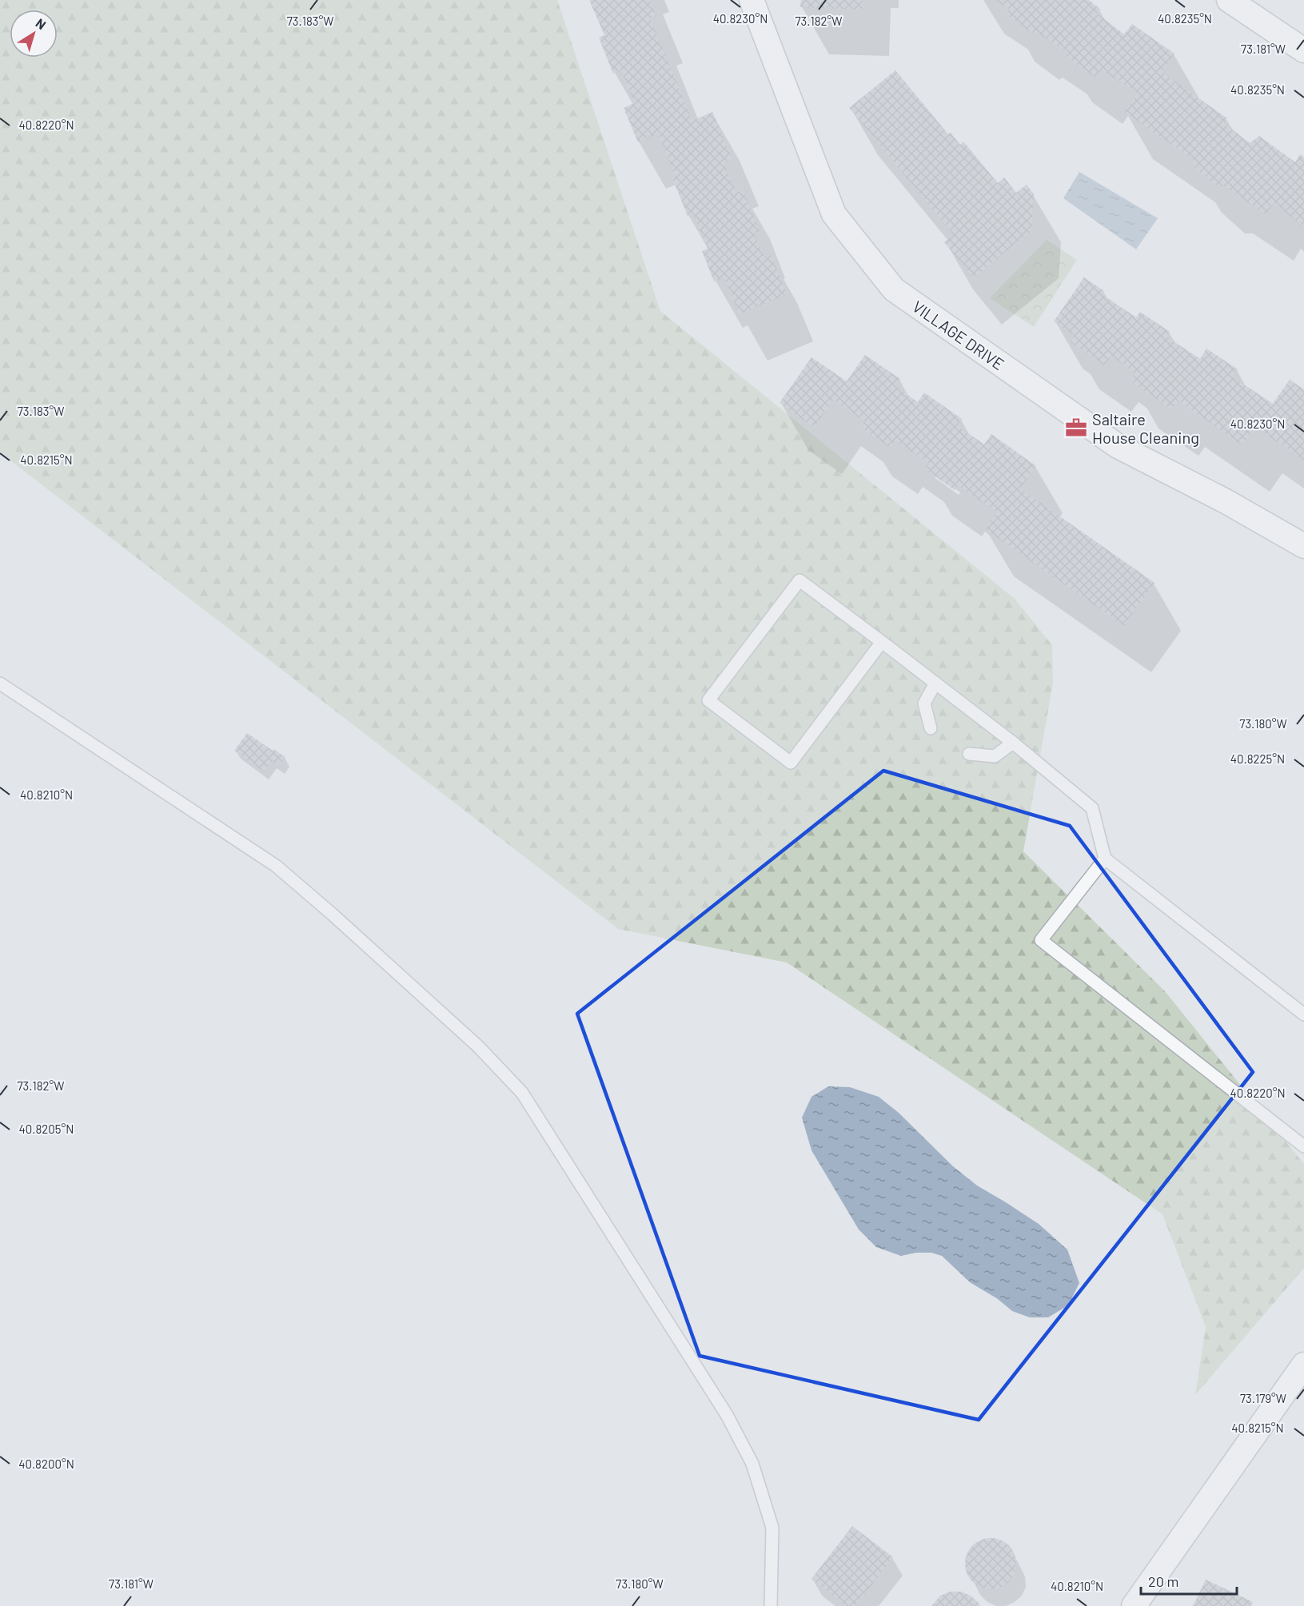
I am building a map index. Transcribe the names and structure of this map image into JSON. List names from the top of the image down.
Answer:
{
  "streets": {
    "street": ["VILLAGE DRIVE"]
  },
  "places": {
    "office": ["Saltaire House Cleaning"]
  },
  "scale_bar": "20 m",
  "north": "top right",
  "coordinates": [
    "40.8235°N",
    "40.8230°N",
    "73.183°W",
    "73.182°W",
    "73.181°W",
    "40.8220°N",
    "40.8215°N",
    "73.180°W",
    "40.8225°N",
    "40.8210°N",
    "40.8205°N",
    "73.179°W",
    "40.8200°N"
  ]
}
